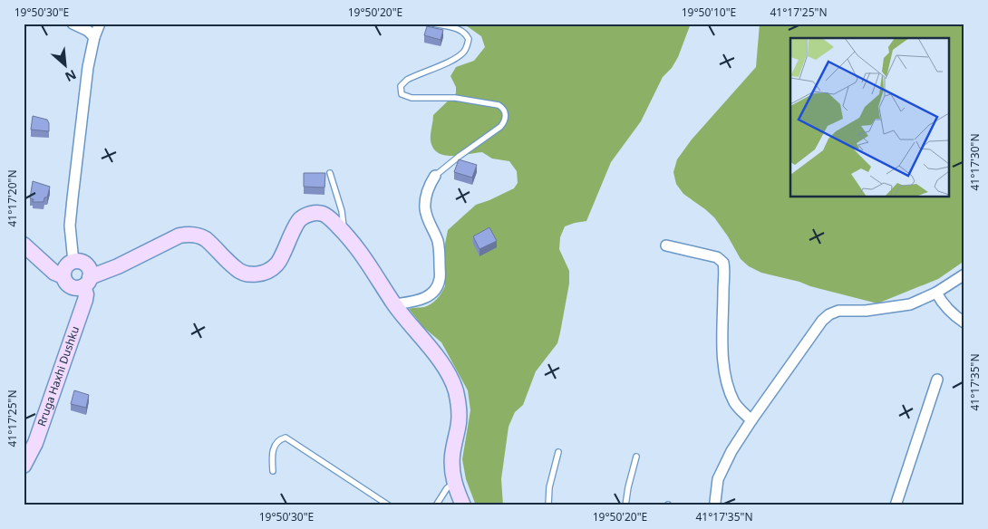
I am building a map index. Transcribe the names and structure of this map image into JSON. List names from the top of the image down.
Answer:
{
  "streets": {
    "street": ["Rruga Haxhi Dushku"]
  },
  "north": "bottom right",
  "coordinates": [
    "19°50'30\"E",
    "19°50'20\"E",
    "19°50'10\"E",
    "41°17'25\"N",
    "41°17'30\"N",
    "41°17'20\"N",
    "41°17'35\"N"
  ]
}
